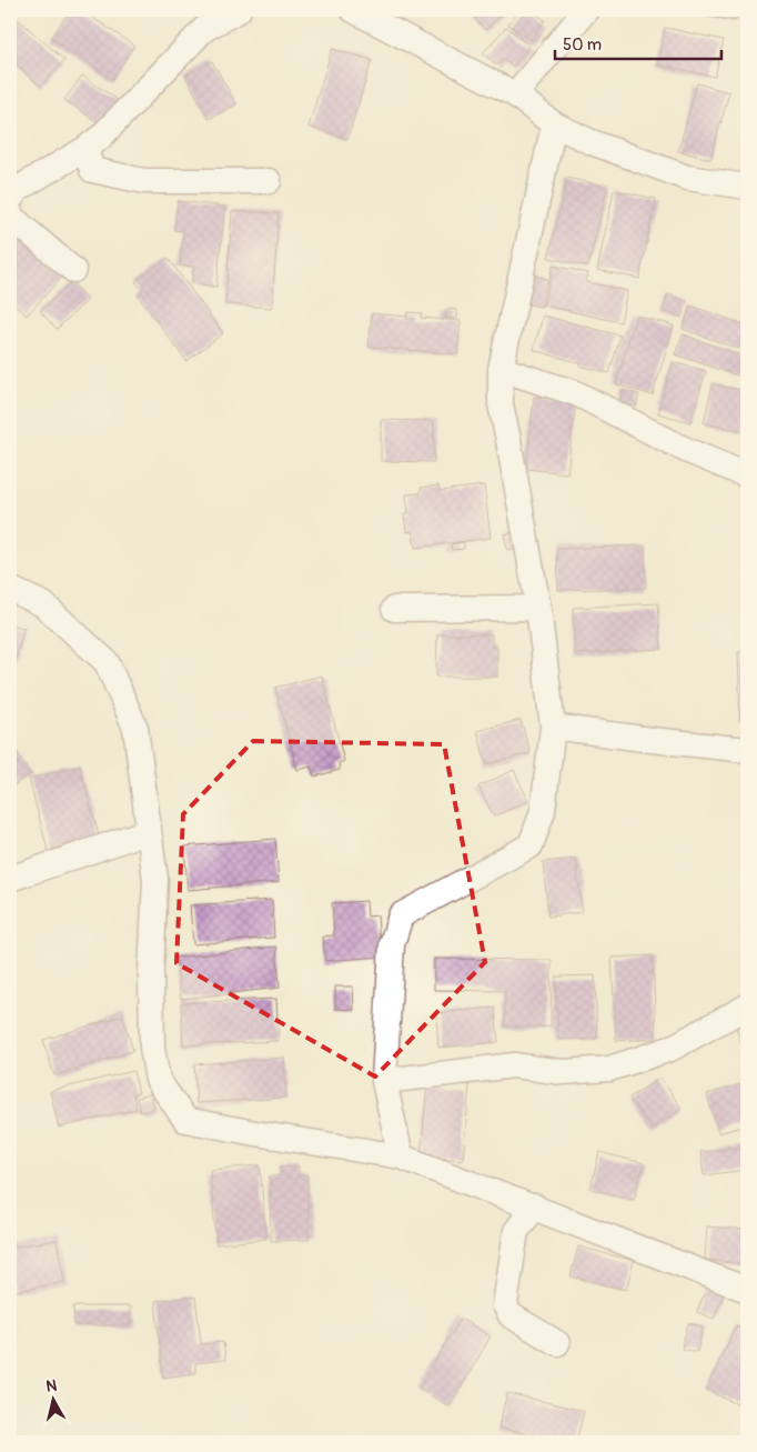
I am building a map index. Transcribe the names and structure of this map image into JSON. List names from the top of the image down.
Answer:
{
  "scale_bar": "50 m",
  "north": "top"
}
